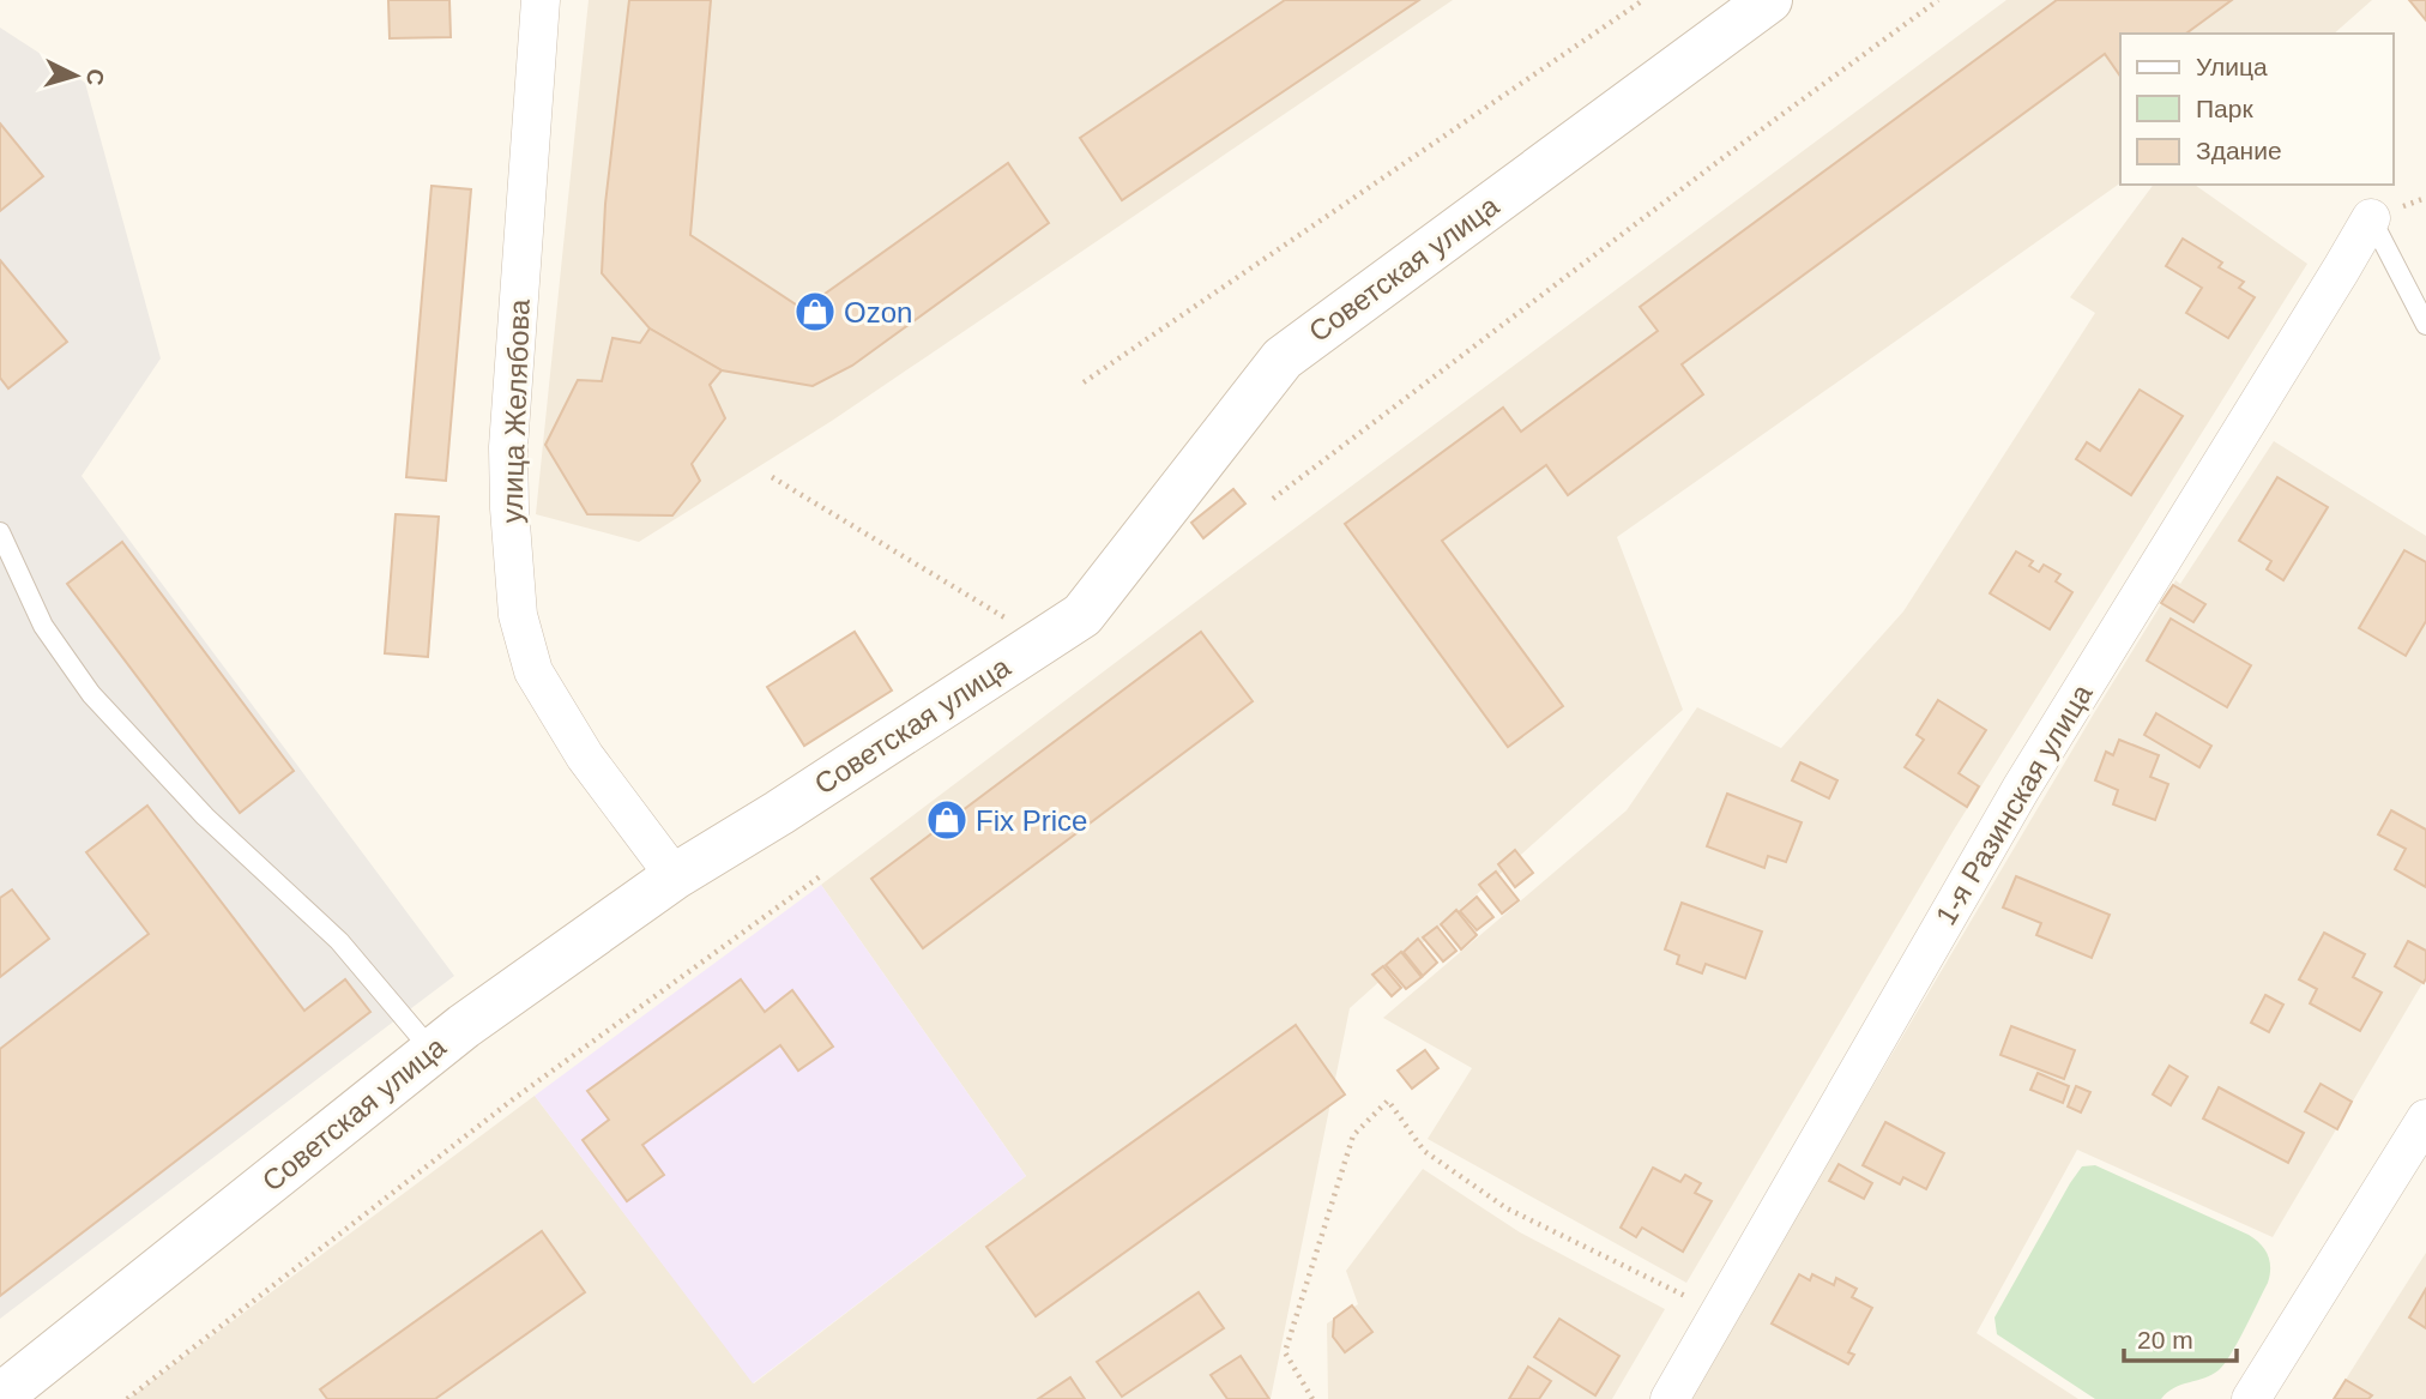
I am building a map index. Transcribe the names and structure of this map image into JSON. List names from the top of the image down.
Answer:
{
  "streets": {
    "street": ["Советская улица", "улица Желябова", "1-я Разинская улица"]
  },
  "crossings": [
    ["Советская улица", "улица Желябова"]
  ],
  "places": {
    "shop": ["Ozon", "Fix Price"]
  },
  "legend": ["Улица", "Парк", "Здание"],
  "scale_bar": "20 m",
  "north": "right"
}
